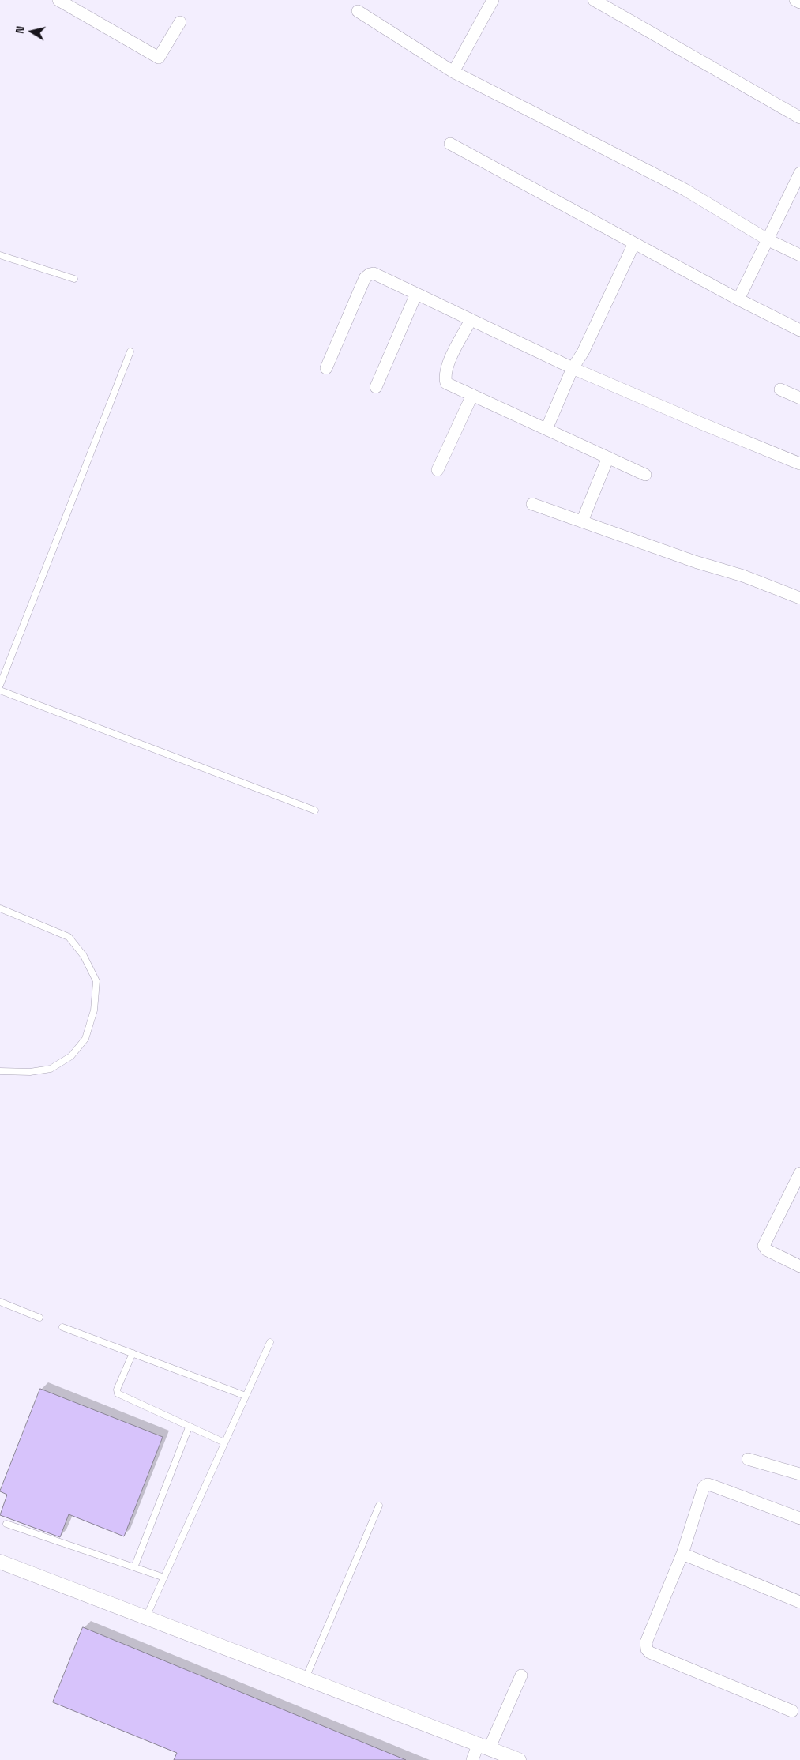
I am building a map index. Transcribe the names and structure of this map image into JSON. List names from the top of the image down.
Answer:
{
  "north": "left"
}
